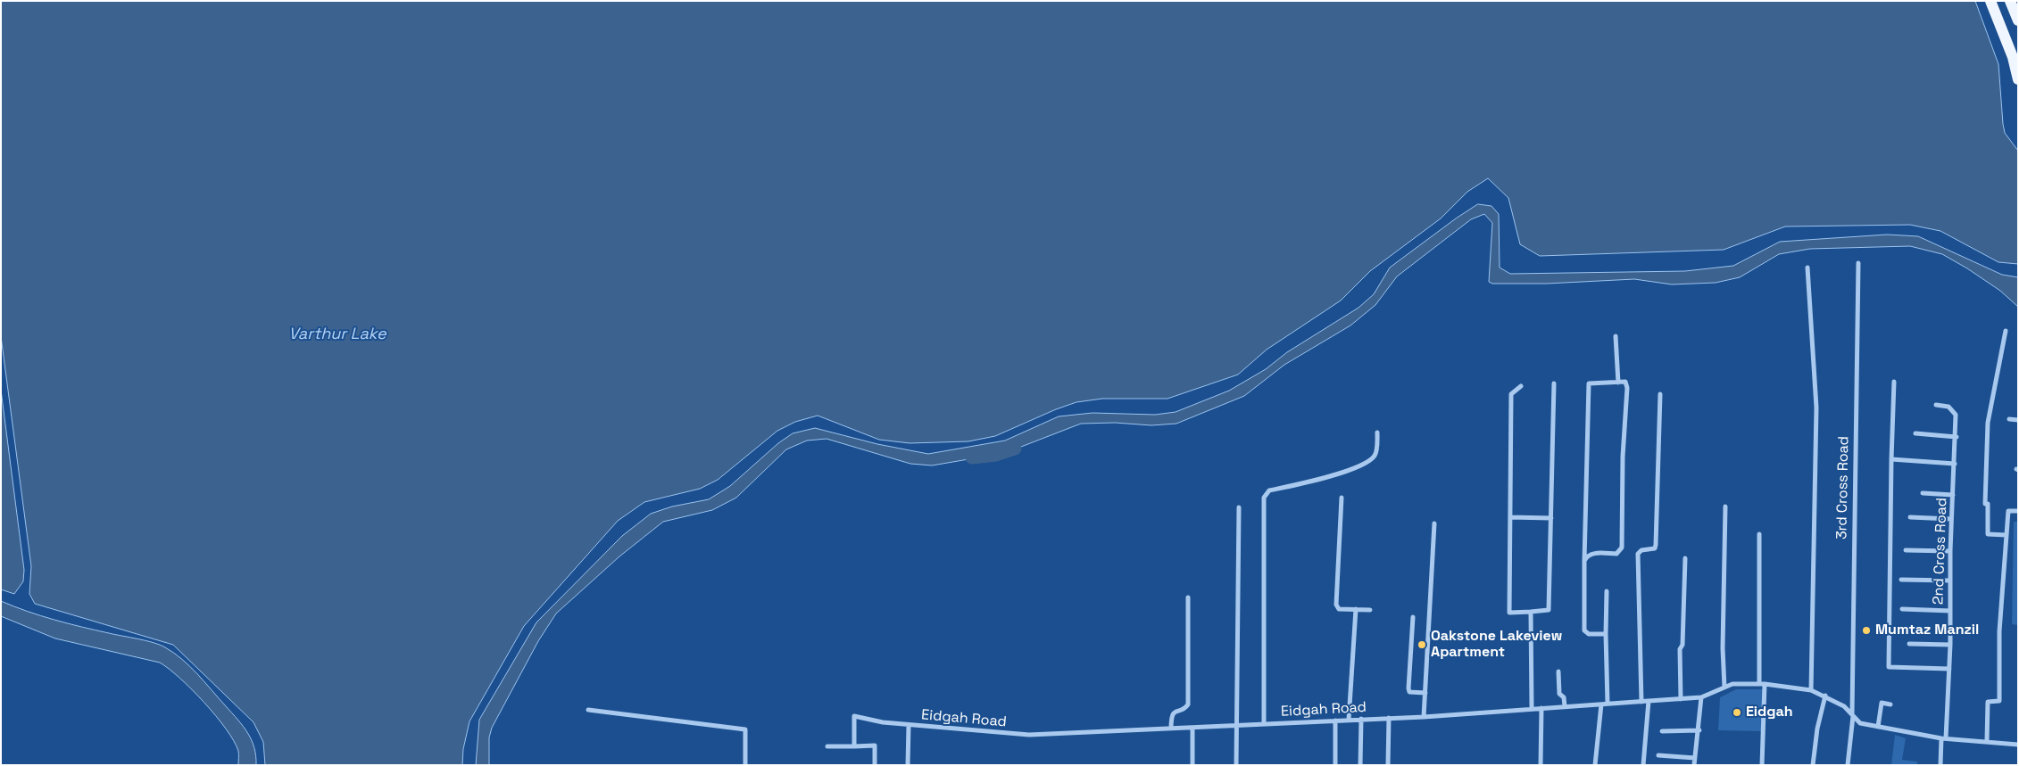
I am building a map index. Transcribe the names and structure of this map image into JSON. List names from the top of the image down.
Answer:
{
  "streets": {
    "street": ["3rd Cross Road", "2nd Cross Road", "Eidgah Road"]
  },
  "crossings": [
    ["3rd Cross Road", "Eidgah Road"],
    ["2nd Cross Road", "Eidgah Road"]
  ],
  "water": ["Varthur Lake"],
  "places": ["Mumtaz Manzil", "Oakstone Lakeview Apartment", "Eidgah"]
}
